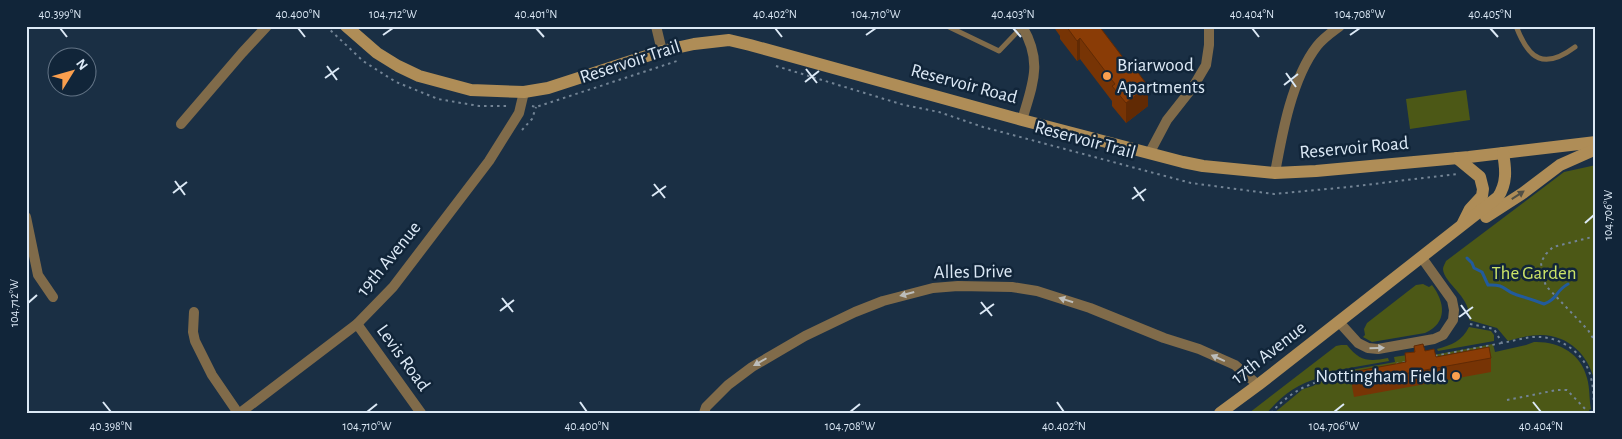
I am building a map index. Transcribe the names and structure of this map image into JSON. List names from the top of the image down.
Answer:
{
  "streets": {
    "street": [
      "Reservoir Road",
      "19th Avenue",
      "Alles Drive",
      "17th Avenue",
      "Levis Road"
    ],
    "path": ["Reservoir Trail"]
  },
  "crossings": [
    ["Reservoir Trail", "19th Avenue"],
    ["Reservoir Road", "19th Avenue"],
    ["Reservoir Road", "17th Avenue"],
    ["19th Avenue", "Levis Road"],
    ["Alles Drive", "17th Avenue"]
  ],
  "one_way": ["Alles Drive"],
  "parks": ["The Garden"],
  "places": ["Briarwood Apartments", "Nottingham Field"],
  "north": "top right",
  "coordinates": [
    "40.399°N",
    "40.400°N",
    "104.712°W",
    "40.401°N",
    "40.402°N",
    "104.710°W",
    "40.403°N",
    "40.404°N",
    "104.708°W",
    "40.405°N",
    "104.706°W",
    "40.398°N"
  ]
}
